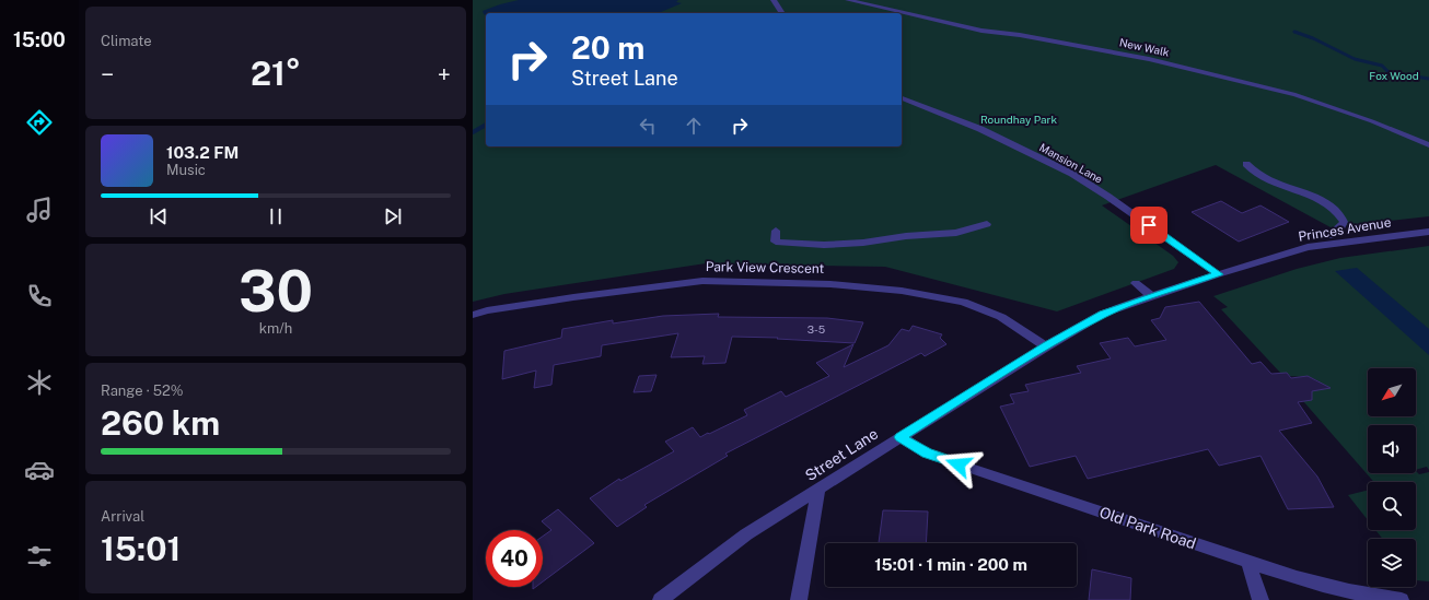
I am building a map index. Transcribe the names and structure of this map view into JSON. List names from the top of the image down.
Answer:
{
  "streets": {
    "street": [
      "New Walk",
      "Mansion Lane",
      "Princes Avenue",
      "Park View Crescent",
      "Street Lane",
      "Old Park Road"
    ]
  },
  "crossings": [
    ["Mansion Lane", "Princes Avenue"],
    ["Princes Avenue", "Park View Crescent"],
    ["Princes Avenue", "Street Lane"],
    ["Park View Crescent", "Street Lane"],
    ["Street Lane", "Old Park Road"]
  ],
  "parks": ["Fox Wood", "Roundhay Park"],
  "house_numbers": ["3-5"],
  "north": "bottom left",
  "page": {
    "tabs": "15:00",
    "tile": [
      "Climate",
      ["30", "km/h"],
      ["Range · 52%", "260 km"],
      ["Arrival", "15:01"]
    ],
    "turn": ["20 m", "Street Lane"],
    "heat": ["−", "21°", "+"],
    "song": ["103.2 FM", "Music"],
    "limit": "40",
    "trip": "15:01 · 1 min · 200 m"
  }
}
